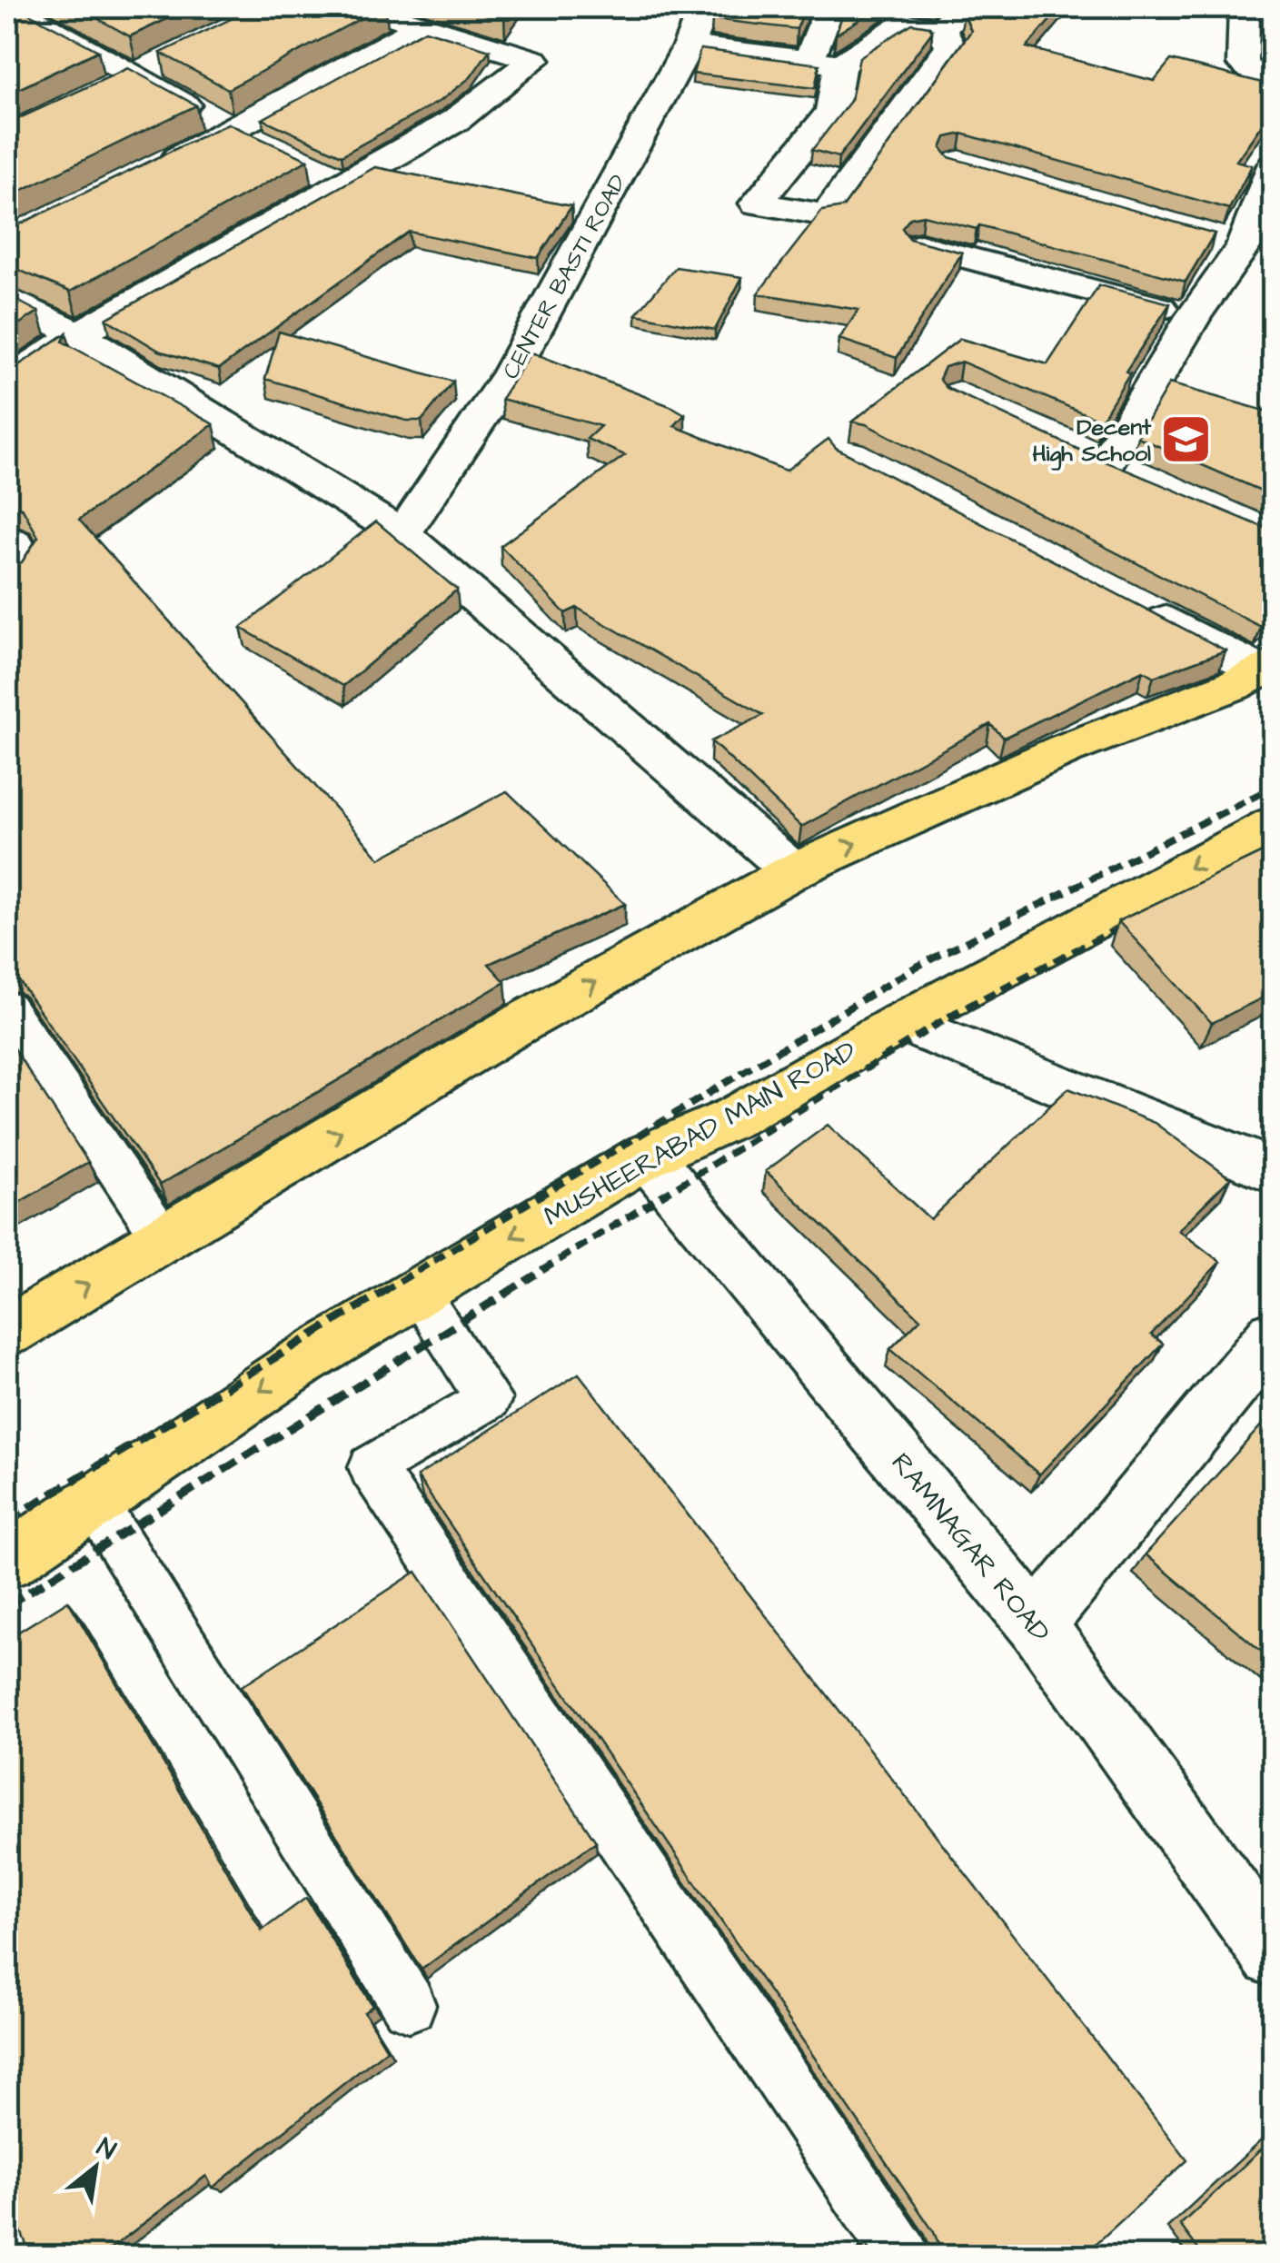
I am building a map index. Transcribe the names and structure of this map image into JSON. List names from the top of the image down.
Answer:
{
  "streets": {
    "main road": ["MUSHEERABAD MAIN ROAD"],
    "street": ["CENTER BASTI ROAD", "RAMNAGAR ROAD"]
  },
  "crossings": [
    ["MUSHEERABAD MAIN ROAD", "RAMNAGAR ROAD"]
  ],
  "places": {
    "school or university": ["Decent High School"]
  },
  "north": "top right"
}
